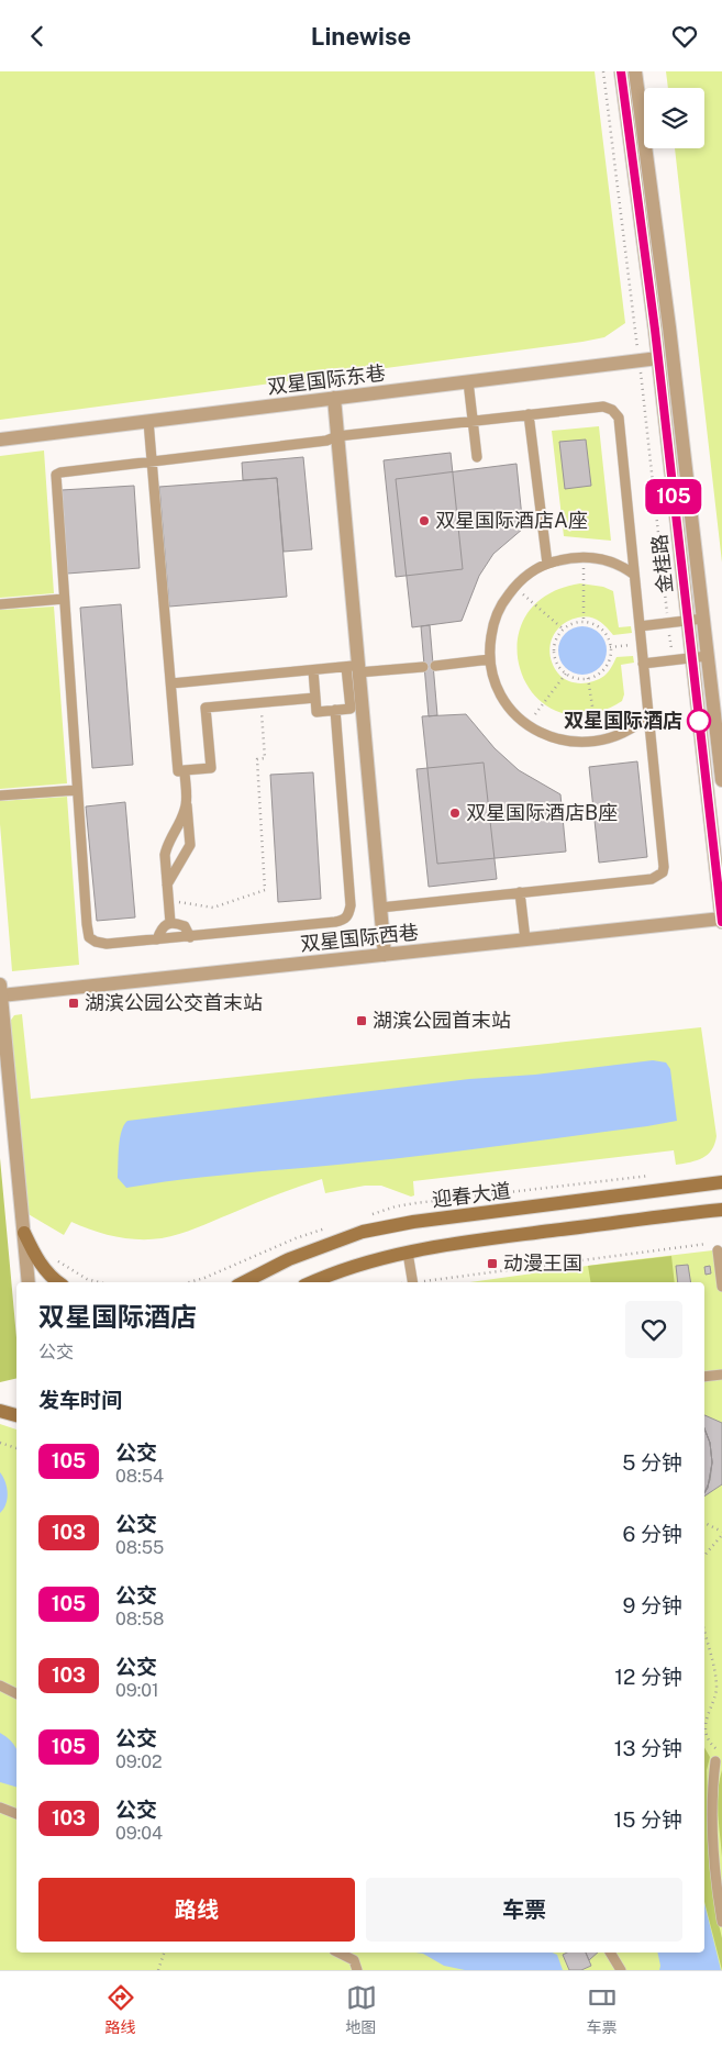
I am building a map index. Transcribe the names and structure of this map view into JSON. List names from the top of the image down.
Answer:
{
  "streets": {
    "main road": ["迎春大道"],
    "street": ["双星国际东巷", "金桂路", "双星国际西巷"]
  },
  "crossings": [
    ["双星国际东巷", "金桂路"],
    ["金桂路", "双星国际西巷"]
  ],
  "places": {
    "other": ["双星国际酒店A座", "双星国际酒店", "双星国际酒店B座"],
    "transit": ["湖滨公园公交首末站", "湖滨公园首末站", "动漫王国"]
  },
  "lines": ["bus line 105"],
  "page": {
    "header": "Linewise",
    "on_map": "105",
    "heading": [
      ["双星国际酒店", "公交"],
      "发车时间"
    ],
    "list": [
      {
        "mark": "105",
        "name": "公交",
        "note": "08:54",
        "value": "5 分钟"
      },
      {
        "mark": "103",
        "name": "公交",
        "note": "08:55",
        "value": "6 分钟"
      },
      {
        "mark": "105",
        "name": "公交",
        "note": "08:58",
        "value": "9 分钟"
      },
      {
        "mark": "103",
        "name": "公交",
        "note": "09:01",
        "value": "12 分钟"
      },
      {
        "mark": "105",
        "name": "公交",
        "note": "09:02",
        "value": "13 分钟"
      },
      {
        "mark": "103",
        "name": "公交",
        "note": "09:04",
        "value": "15 分钟"
      }
    ],
    "buttons": ["路线", "车票"],
    "tabs": ["路线", "地图", "车票"]
  }
}
